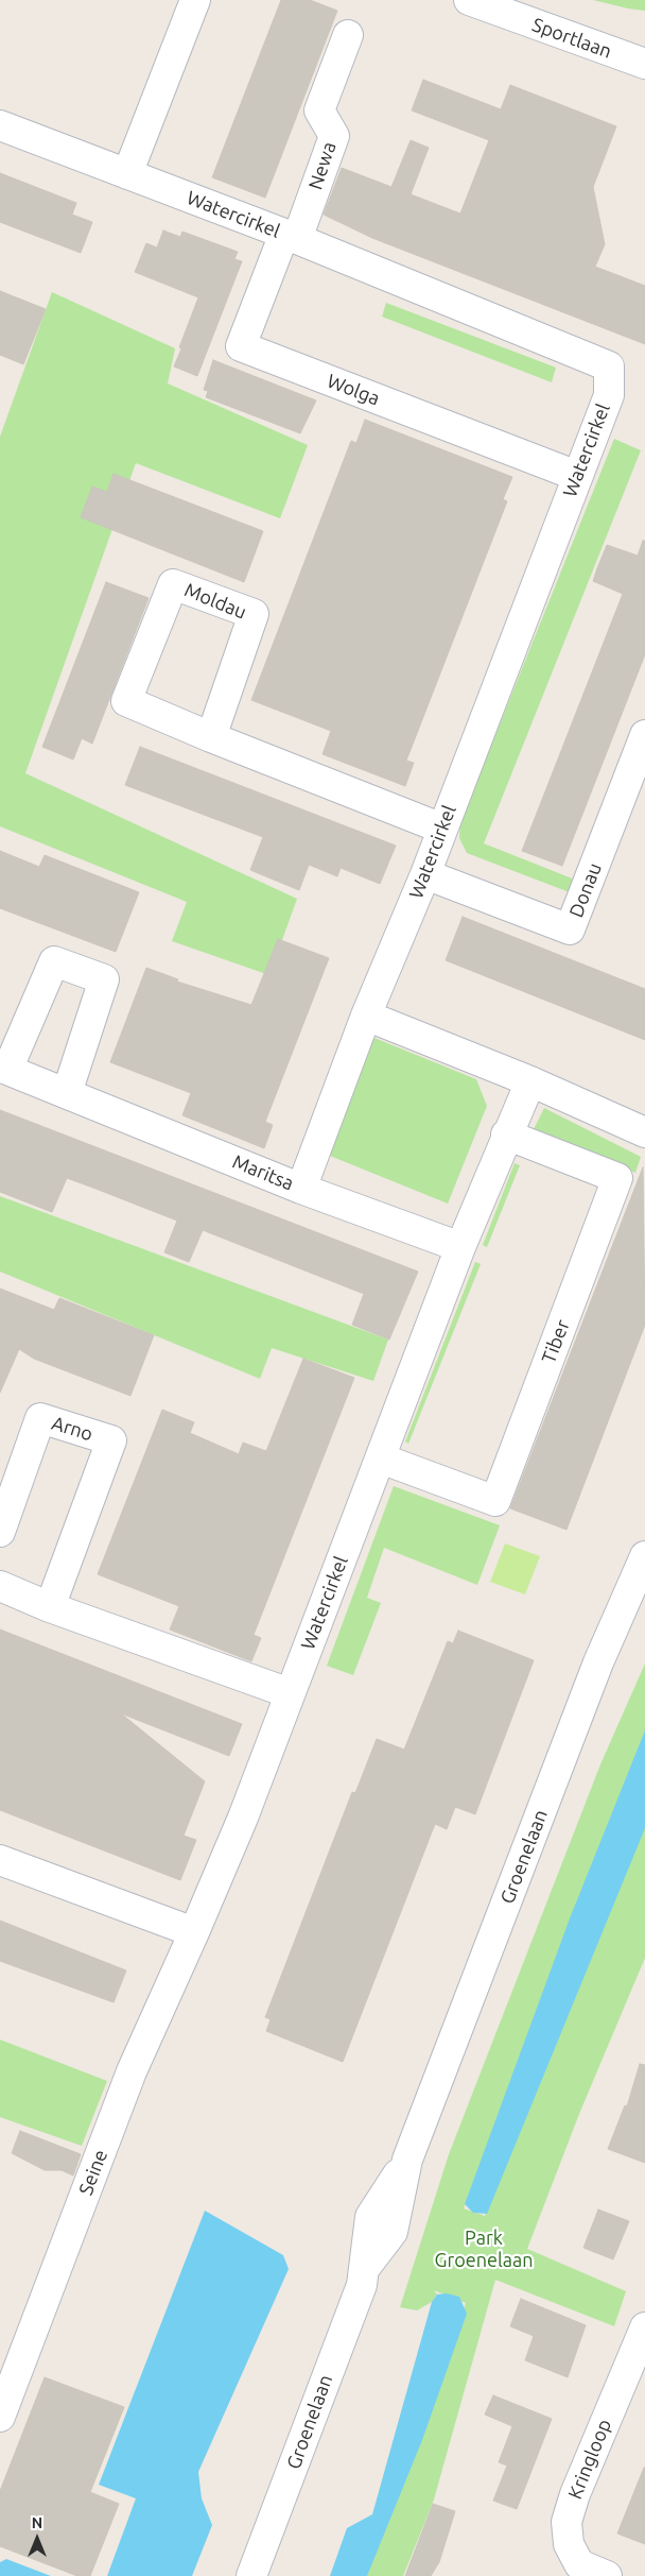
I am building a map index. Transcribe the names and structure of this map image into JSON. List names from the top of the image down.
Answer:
{
  "streets": {
    "street": [
      "Sportlaan",
      "Newa",
      "Watercirkel",
      "Wolga",
      "Moldau",
      "Donau",
      "Maritsa",
      "Tiber",
      "Arno",
      "Groenelaan",
      "Seine",
      "Kringloop"
    ]
  },
  "crossings": [
    ["Newa", "Watercirkel"],
    ["Newa", "Wolga"],
    ["Watercirkel", "Wolga"],
    ["Watercirkel", "Moldau"],
    ["Watercirkel", "Donau"],
    ["Watercirkel", "Maritsa"],
    ["Watercirkel", "Tiber"],
    ["Watercirkel", "Seine"]
  ],
  "parks": ["Park Groenelaan"],
  "north": "top"
}
